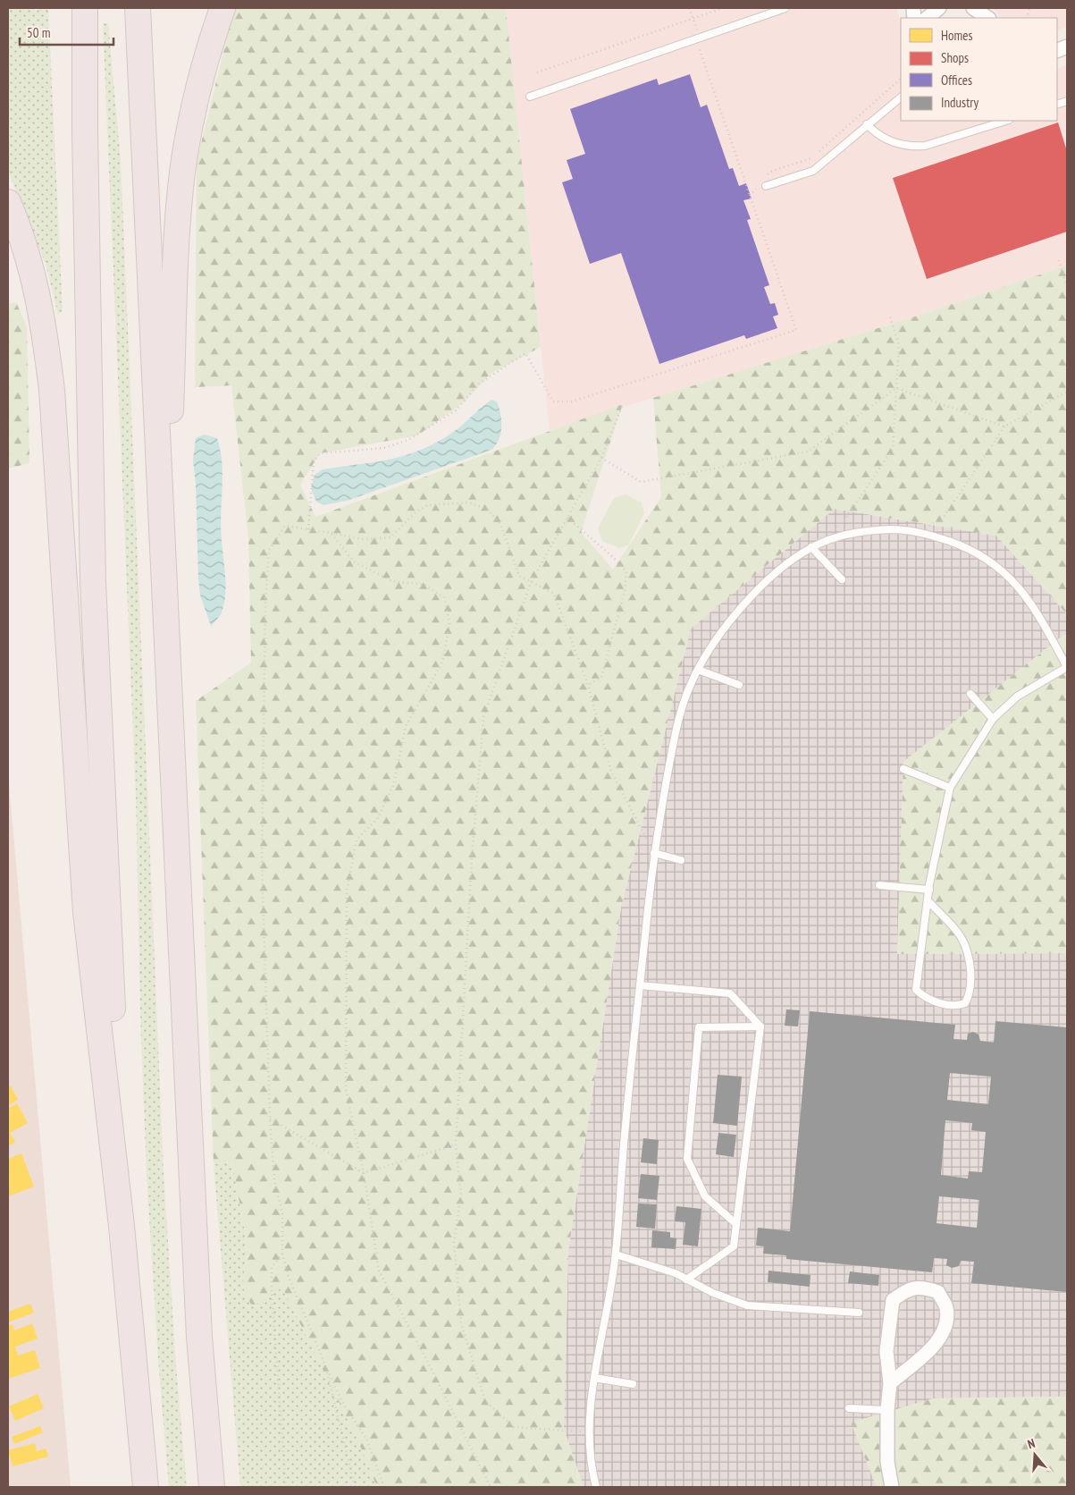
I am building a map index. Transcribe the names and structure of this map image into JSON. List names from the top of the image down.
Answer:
{
  "legend": [
    "Homes",
    "Shops",
    "Offices",
    "Industry"
  ],
  "scale_bar": "50 m",
  "north": "top"
}
